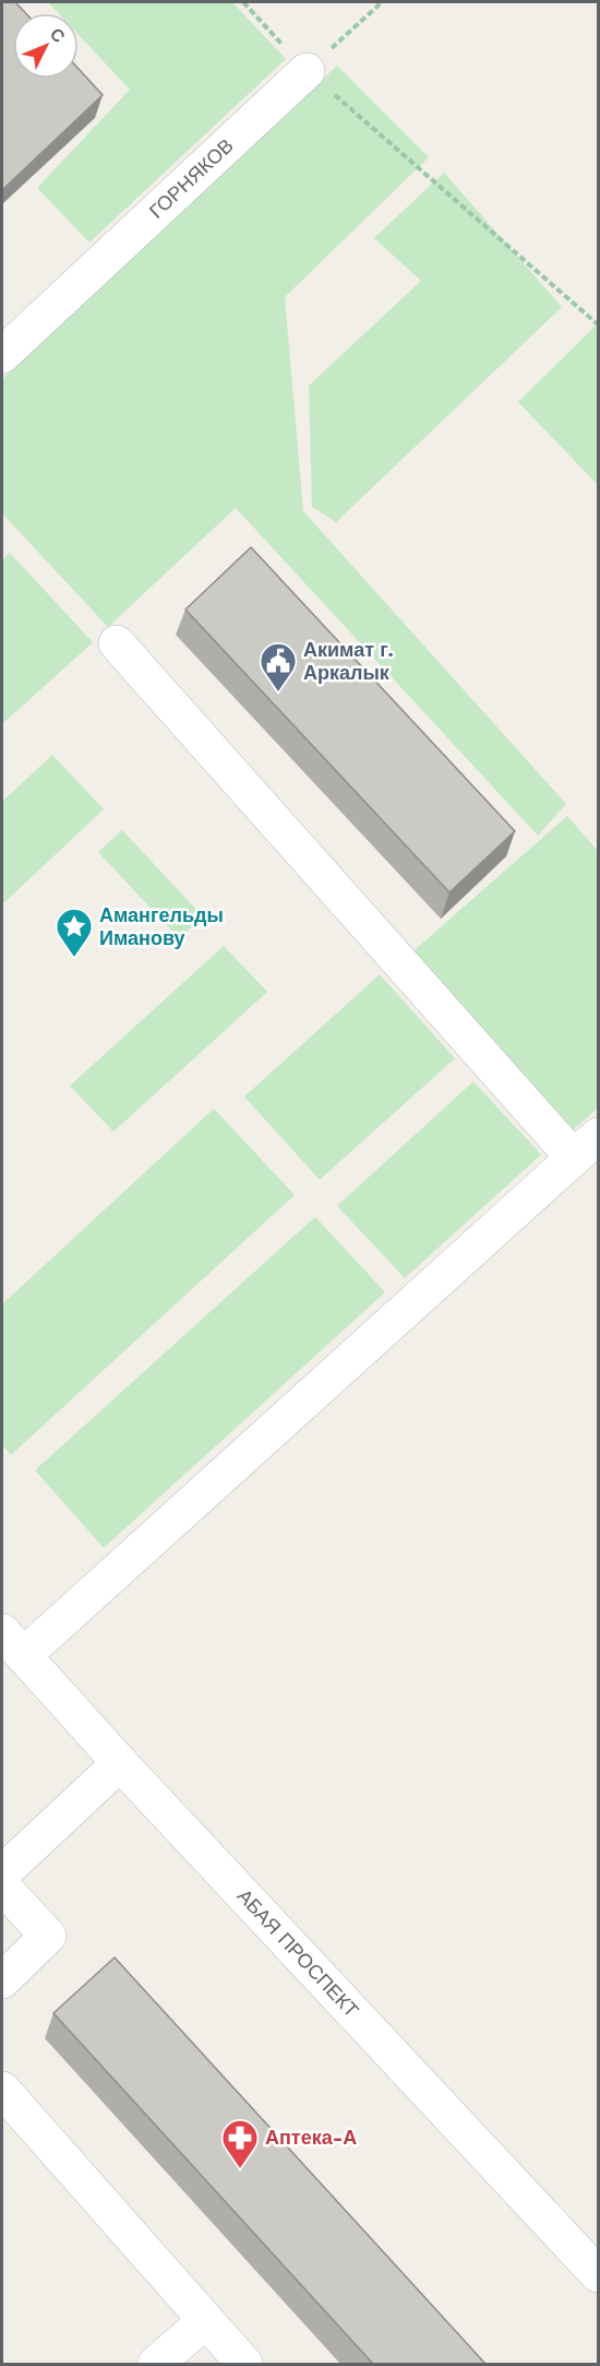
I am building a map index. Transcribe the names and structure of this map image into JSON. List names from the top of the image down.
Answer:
{
  "streets": {
    "street": ["ГОРНЯКОВ", "АБАЯ ПРОСПЕКТ"]
  },
  "places": {
    "public building": ["Акимат г. Аркалык"],
    "place": ["Амангельды Иманову"],
    "pharmacy": ["Аптека-А"]
  },
  "north": "top right"
}
